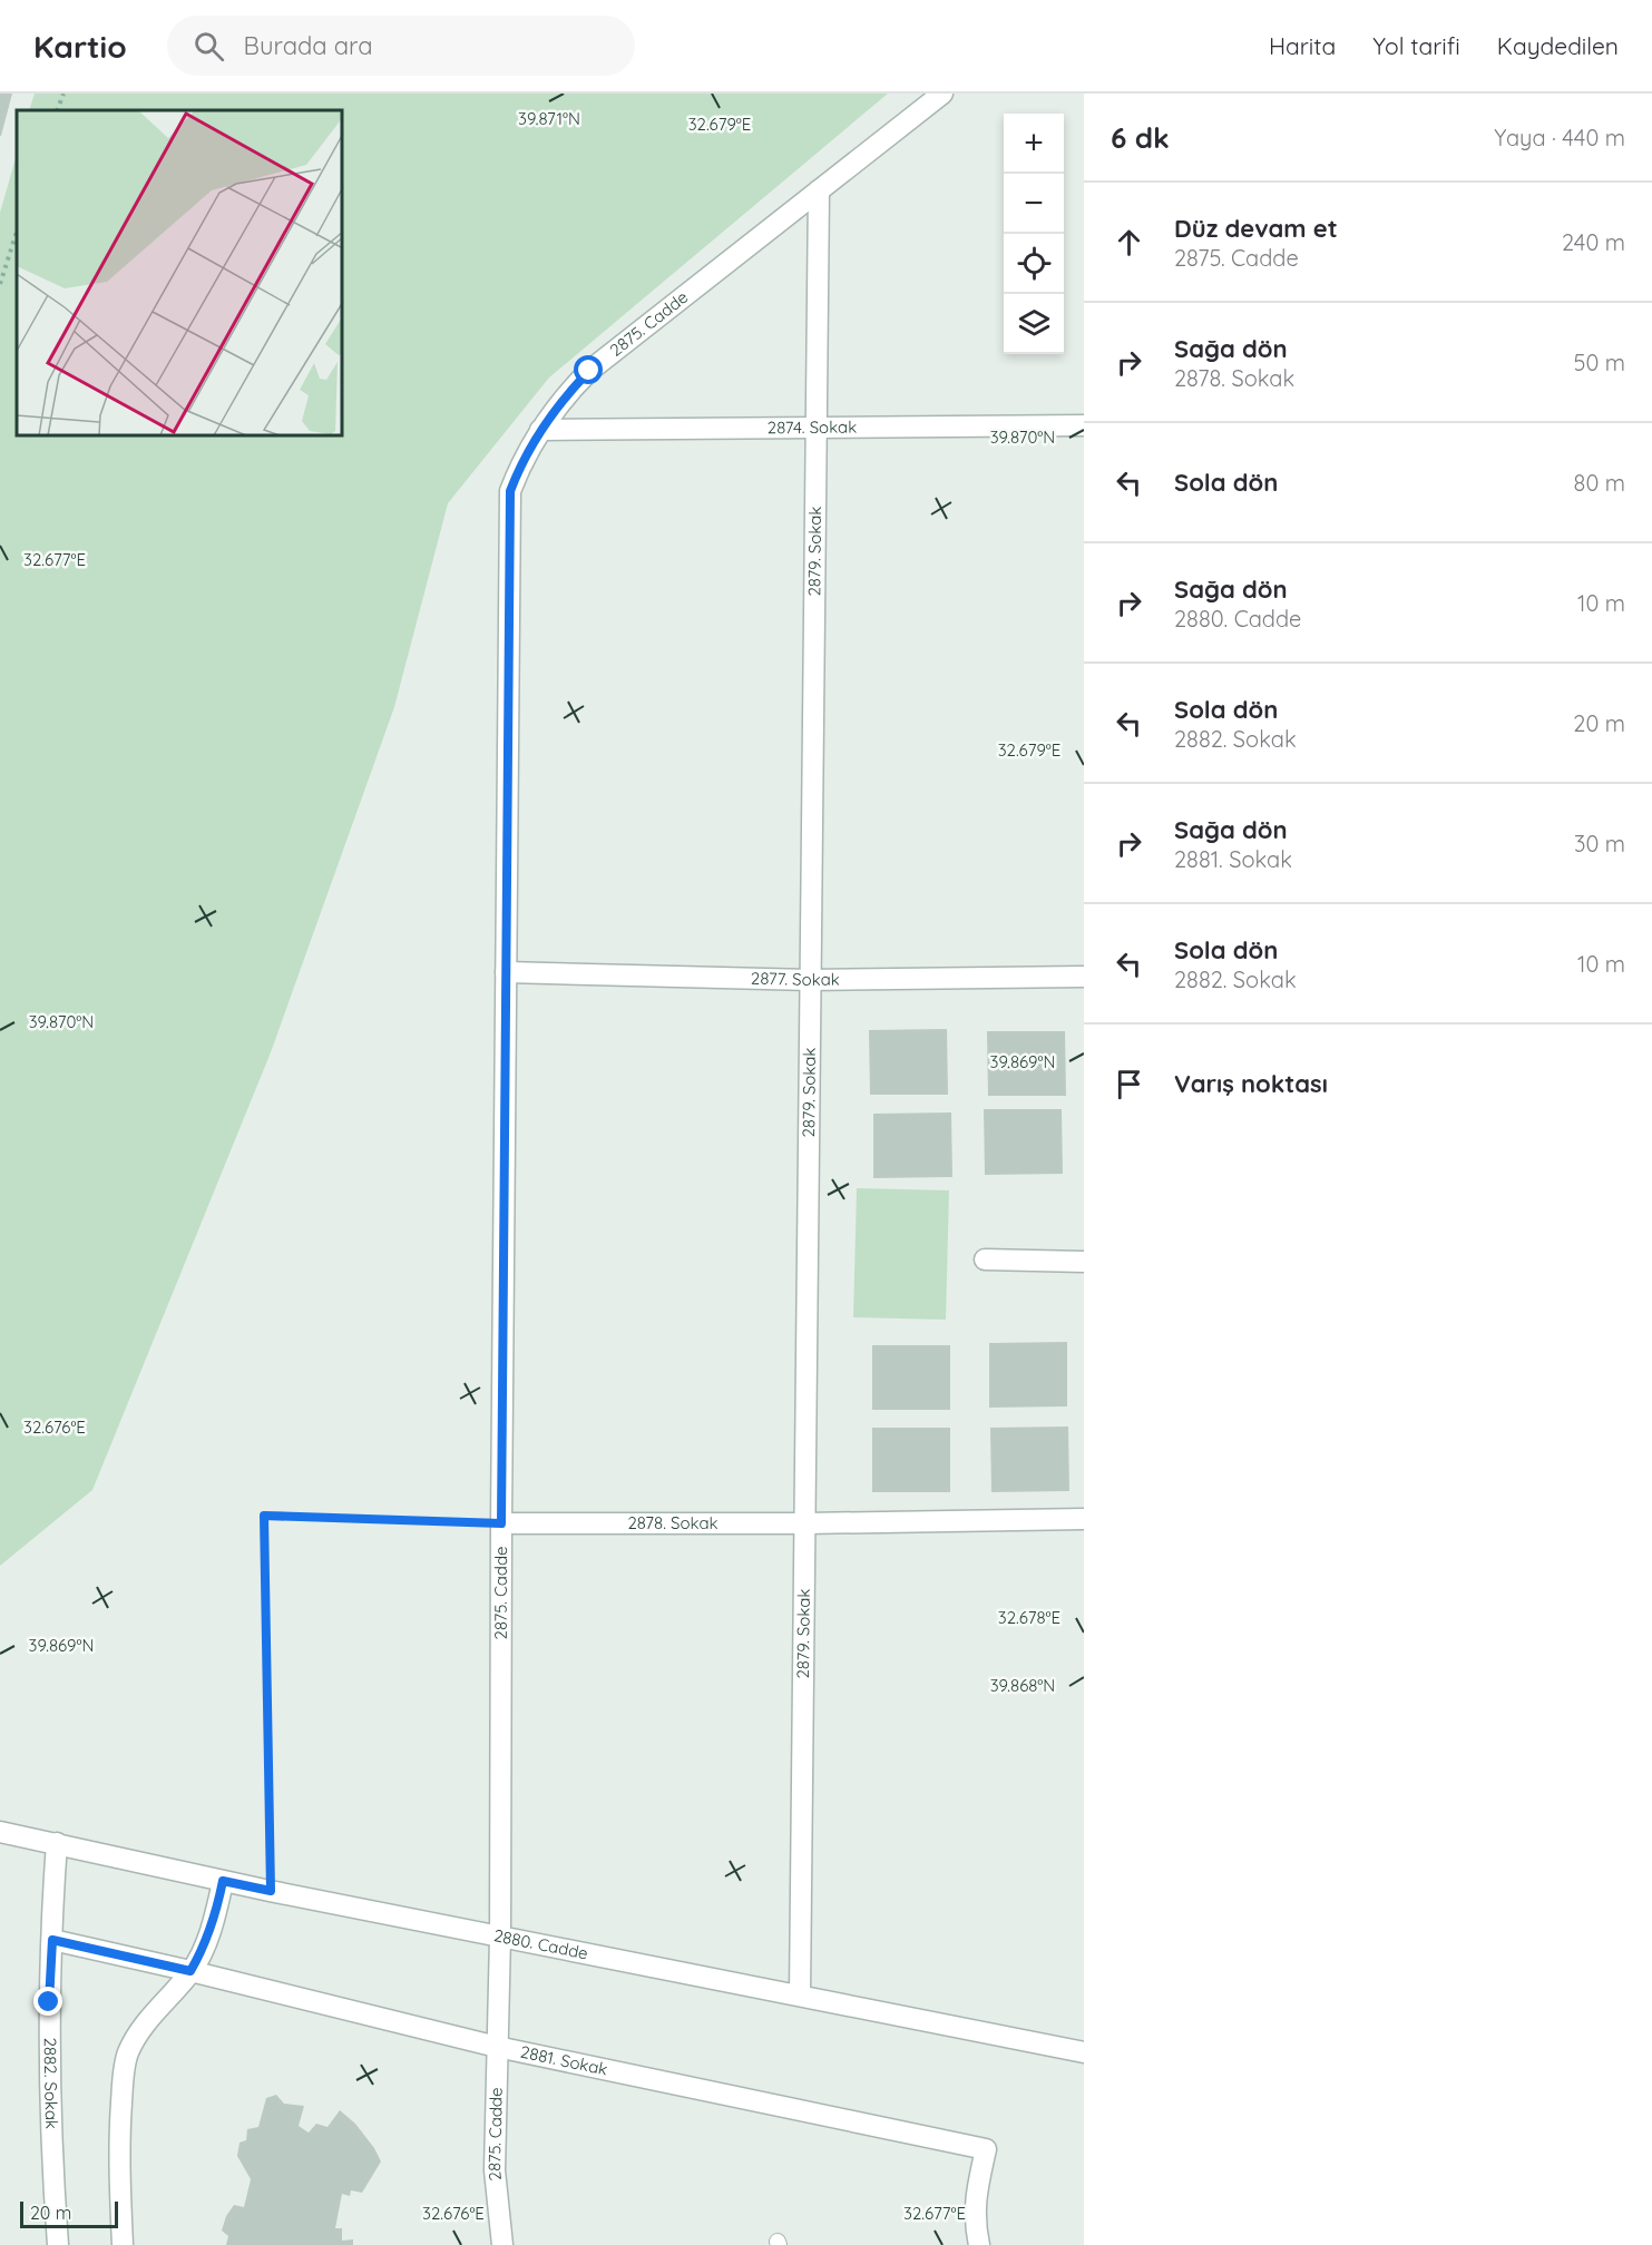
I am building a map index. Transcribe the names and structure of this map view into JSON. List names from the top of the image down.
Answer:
{
  "streets": {
    "street": [
      "2875. Cadde",
      "2874. Sokak",
      "2879. Sokak",
      "2877. Sokak",
      "2878. Sokak",
      "2880. Cadde",
      "2881. Sokak",
      "2882. Sokak"
    ]
  },
  "crossings": [
    ["2875. Cadde", "2874. Sokak"],
    ["2875. Cadde", "2879. Sokak"],
    ["2875. Cadde", "2877. Sokak"],
    ["2875. Cadde", "2878. Sokak"],
    ["2875. Cadde", "2880. Cadde"],
    ["2875. Cadde", "2881. Sokak"],
    ["2874. Sokak", "2879. Sokak"],
    ["2879. Sokak", "2877. Sokak"],
    ["2879. Sokak", "2878. Sokak"],
    ["2879. Sokak", "2880. Cadde"],
    ["2880. Cadde", "2882. Sokak"],
    ["2881. Sokak", "2882. Sokak"]
  ],
  "scale_bar": "20 m",
  "page": {
    "header": "Kartio",
    "search": "Burada ara",
    "nav": ["Harita", "Yol tarifi", "Kaydedilen"],
    "heading": ["6 dk", "Yaya · 440 m"],
    "map_buttons": ["+", "−"],
    "list": [
      ["Düz devam et", "2875. Cadde", "240 m"],
      ["Sağa dön", "2878. Sokak", "50 m"],
      ["Sola dön", "80 m"],
      ["Sağa dön", "2880. Cadde", "10 m"],
      ["Sola dön", "2882. Sokak", "20 m"],
      ["Sağa dön", "2881. Sokak", "30 m"],
      ["Sola dön", "2882. Sokak", "10 m"],
      "Varış noktası"
    ],
    "scale": "20 m"
  },
  "coordinates": [
    "39.871°N",
    "32.679°E",
    "39.870°N",
    "32.677°E",
    "39.869°N",
    "32.676°E",
    "32.678°E",
    "39.868°N"
  ]
}
